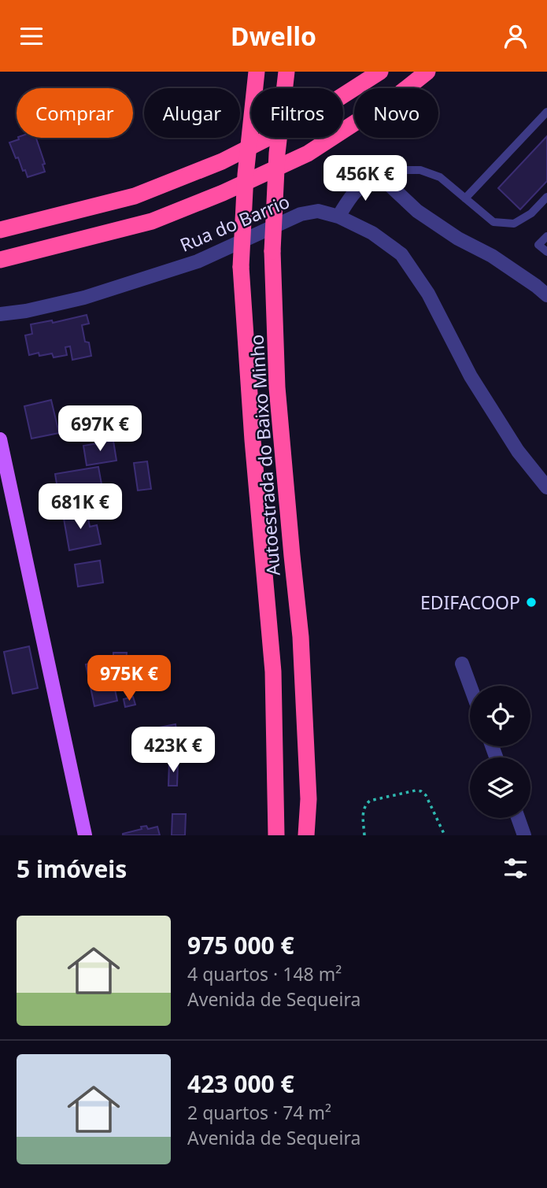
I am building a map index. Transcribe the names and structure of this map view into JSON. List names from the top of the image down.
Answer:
{
  "streets": {
    "highway": ["Autoestrada do Baixo Minho"],
    "street": ["Rua do Barrio"]
  },
  "places": ["EDIFACOOP"],
  "page": {
    "header": "Dwello",
    "chip": [
      "Comprar",
      "Alugar",
      "Filtros",
      "Novo"
    ],
    "price": [
      "456K €",
      "697K €",
      "681K €",
      "975K €",
      "423K €"
    ],
    "heading": "5 imóveis",
    "list": [
      {
        "name": "975 000 €",
        "note": "4 quartos · 148 m² · Avenida de Sequeira"
      },
      {
        "name": "423 000 €",
        "note": "2 quartos · 74 m² · Avenida de Sequeira"
      }
    ]
  }
}
